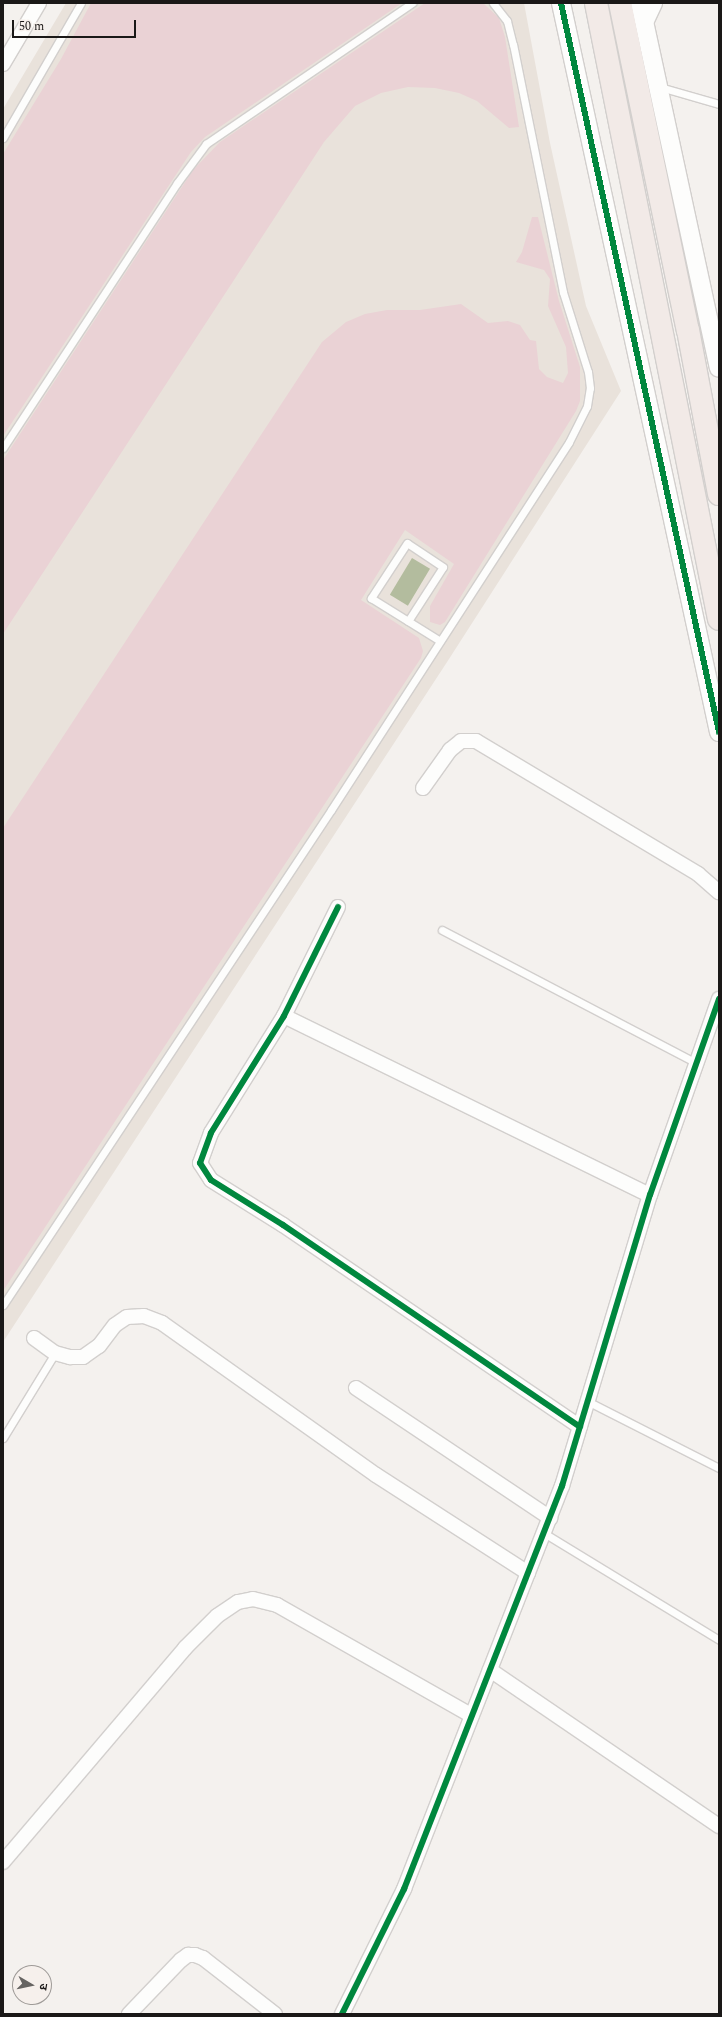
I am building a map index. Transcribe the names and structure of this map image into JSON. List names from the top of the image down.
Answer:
{
  "scale_bar": "50 m",
  "north": "right"
}
